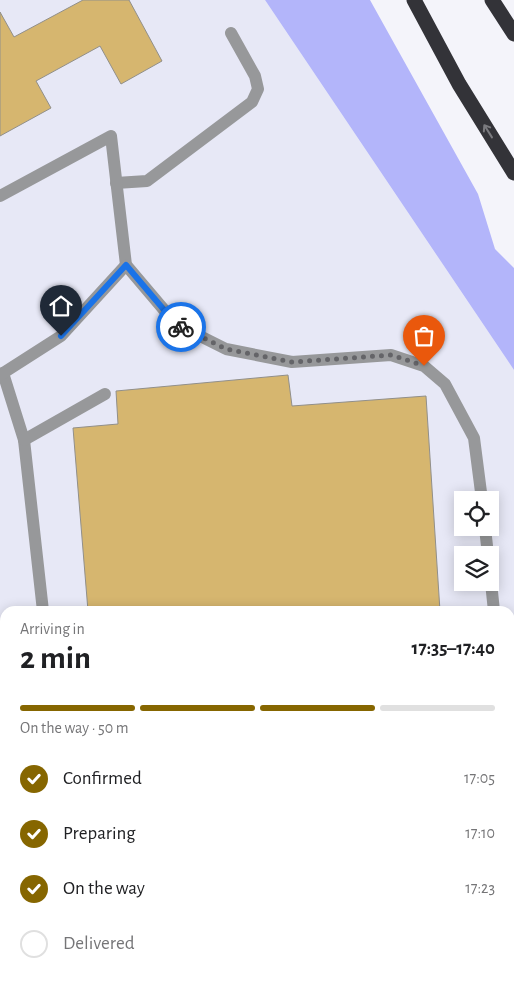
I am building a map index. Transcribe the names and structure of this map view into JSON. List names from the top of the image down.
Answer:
{
  "page": {
    "heading": ["2 min", "Arriving in", "17:35–17:40"],
    "bar": "On the way · 50 m",
    "list": [
      ["Confirmed", "17:05"],
      ["Preparing", "17:10"],
      ["On the way", "17:23"],
      "Delivered"
    ]
  }
}
